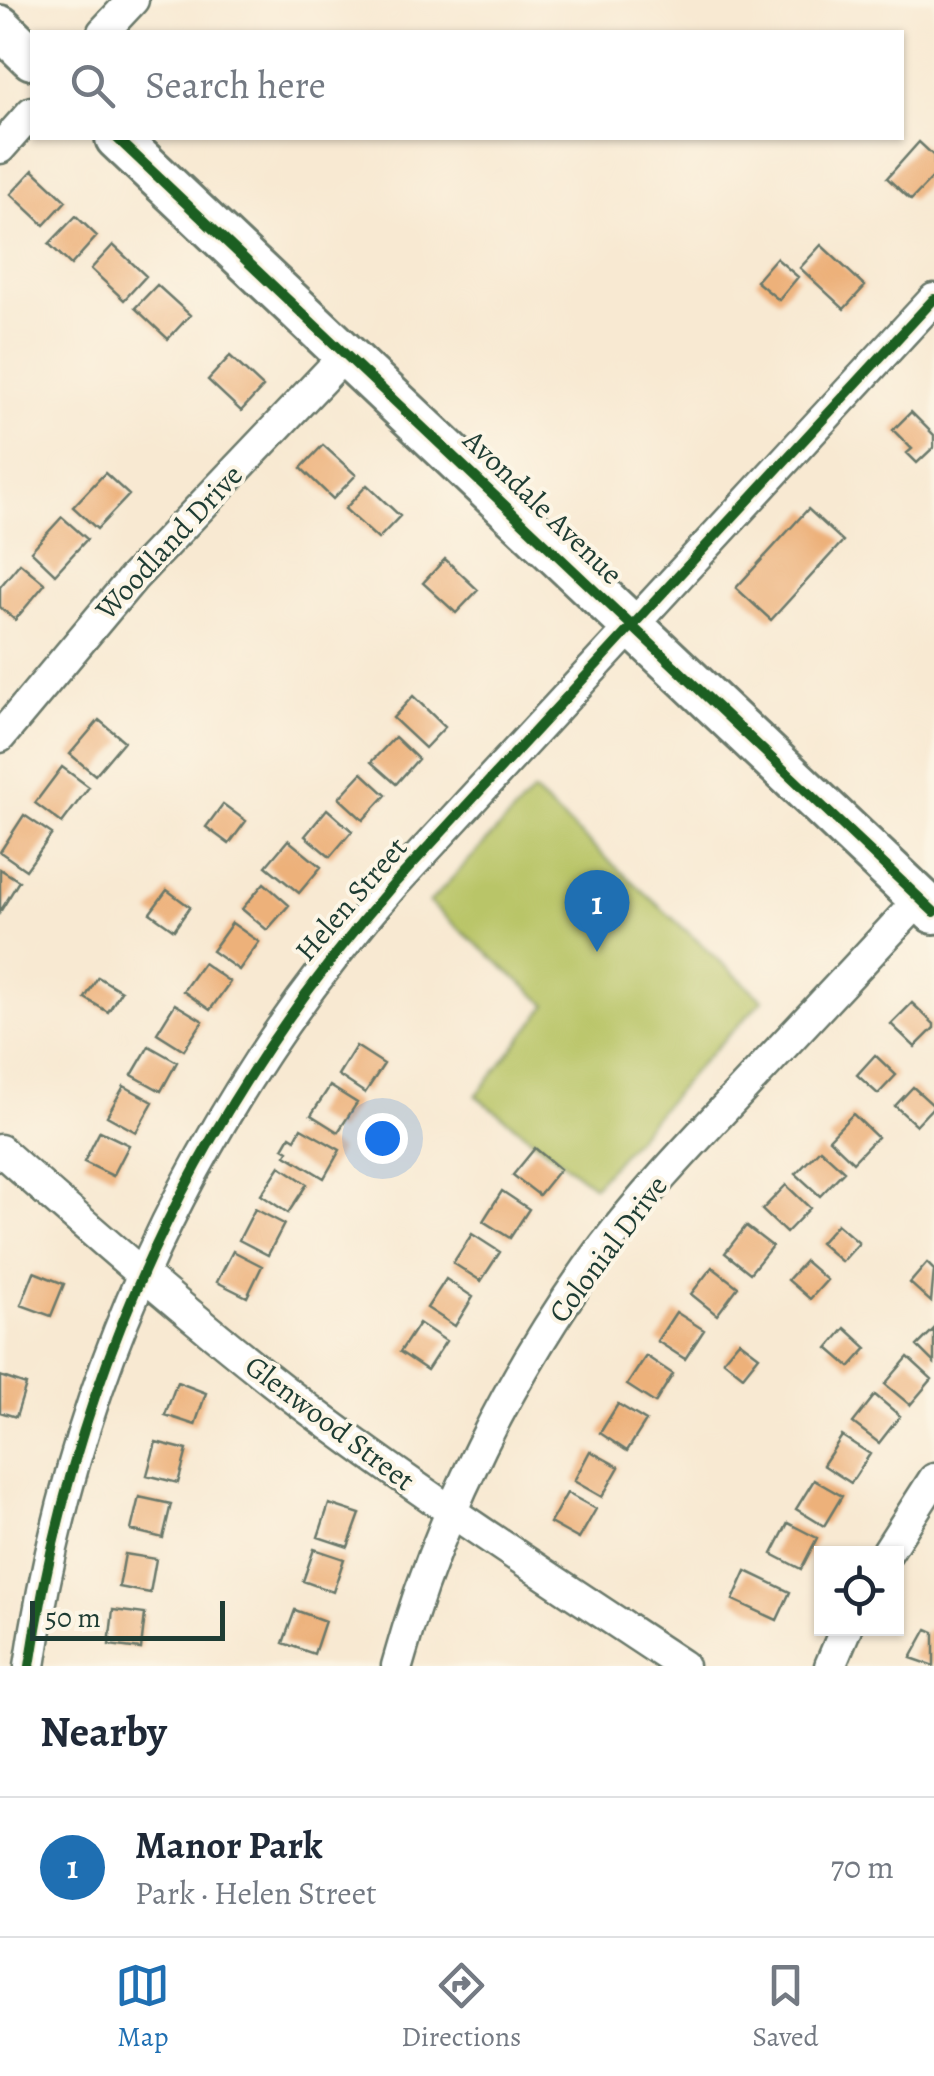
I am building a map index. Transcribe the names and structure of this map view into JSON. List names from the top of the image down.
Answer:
{
  "streets": {
    "street": [
      "Avondale Avenue",
      "Woodland Drive",
      "Helen Street",
      "Colonial Drive",
      "Glenwood Street"
    ]
  },
  "crossings": [
    ["Avondale Avenue", "Woodland Drive"],
    ["Avondale Avenue", "Helen Street"],
    ["Avondale Avenue", "Colonial Drive"],
    ["Helen Street", "Glenwood Street"],
    ["Colonial Drive", "Glenwood Street"]
  ],
  "scale_bar": "50 m",
  "page": {
    "search": "Search here",
    "pins": "1",
    "scale": "50 m",
    "heading": "Nearby",
    "list": [
      {
        "mark": "1",
        "name": "Manor Park",
        "note": "Park · Helen Street",
        "value": "70 m"
      }
    ],
    "nav": ["Map", "Directions", "Saved"]
  }
}
